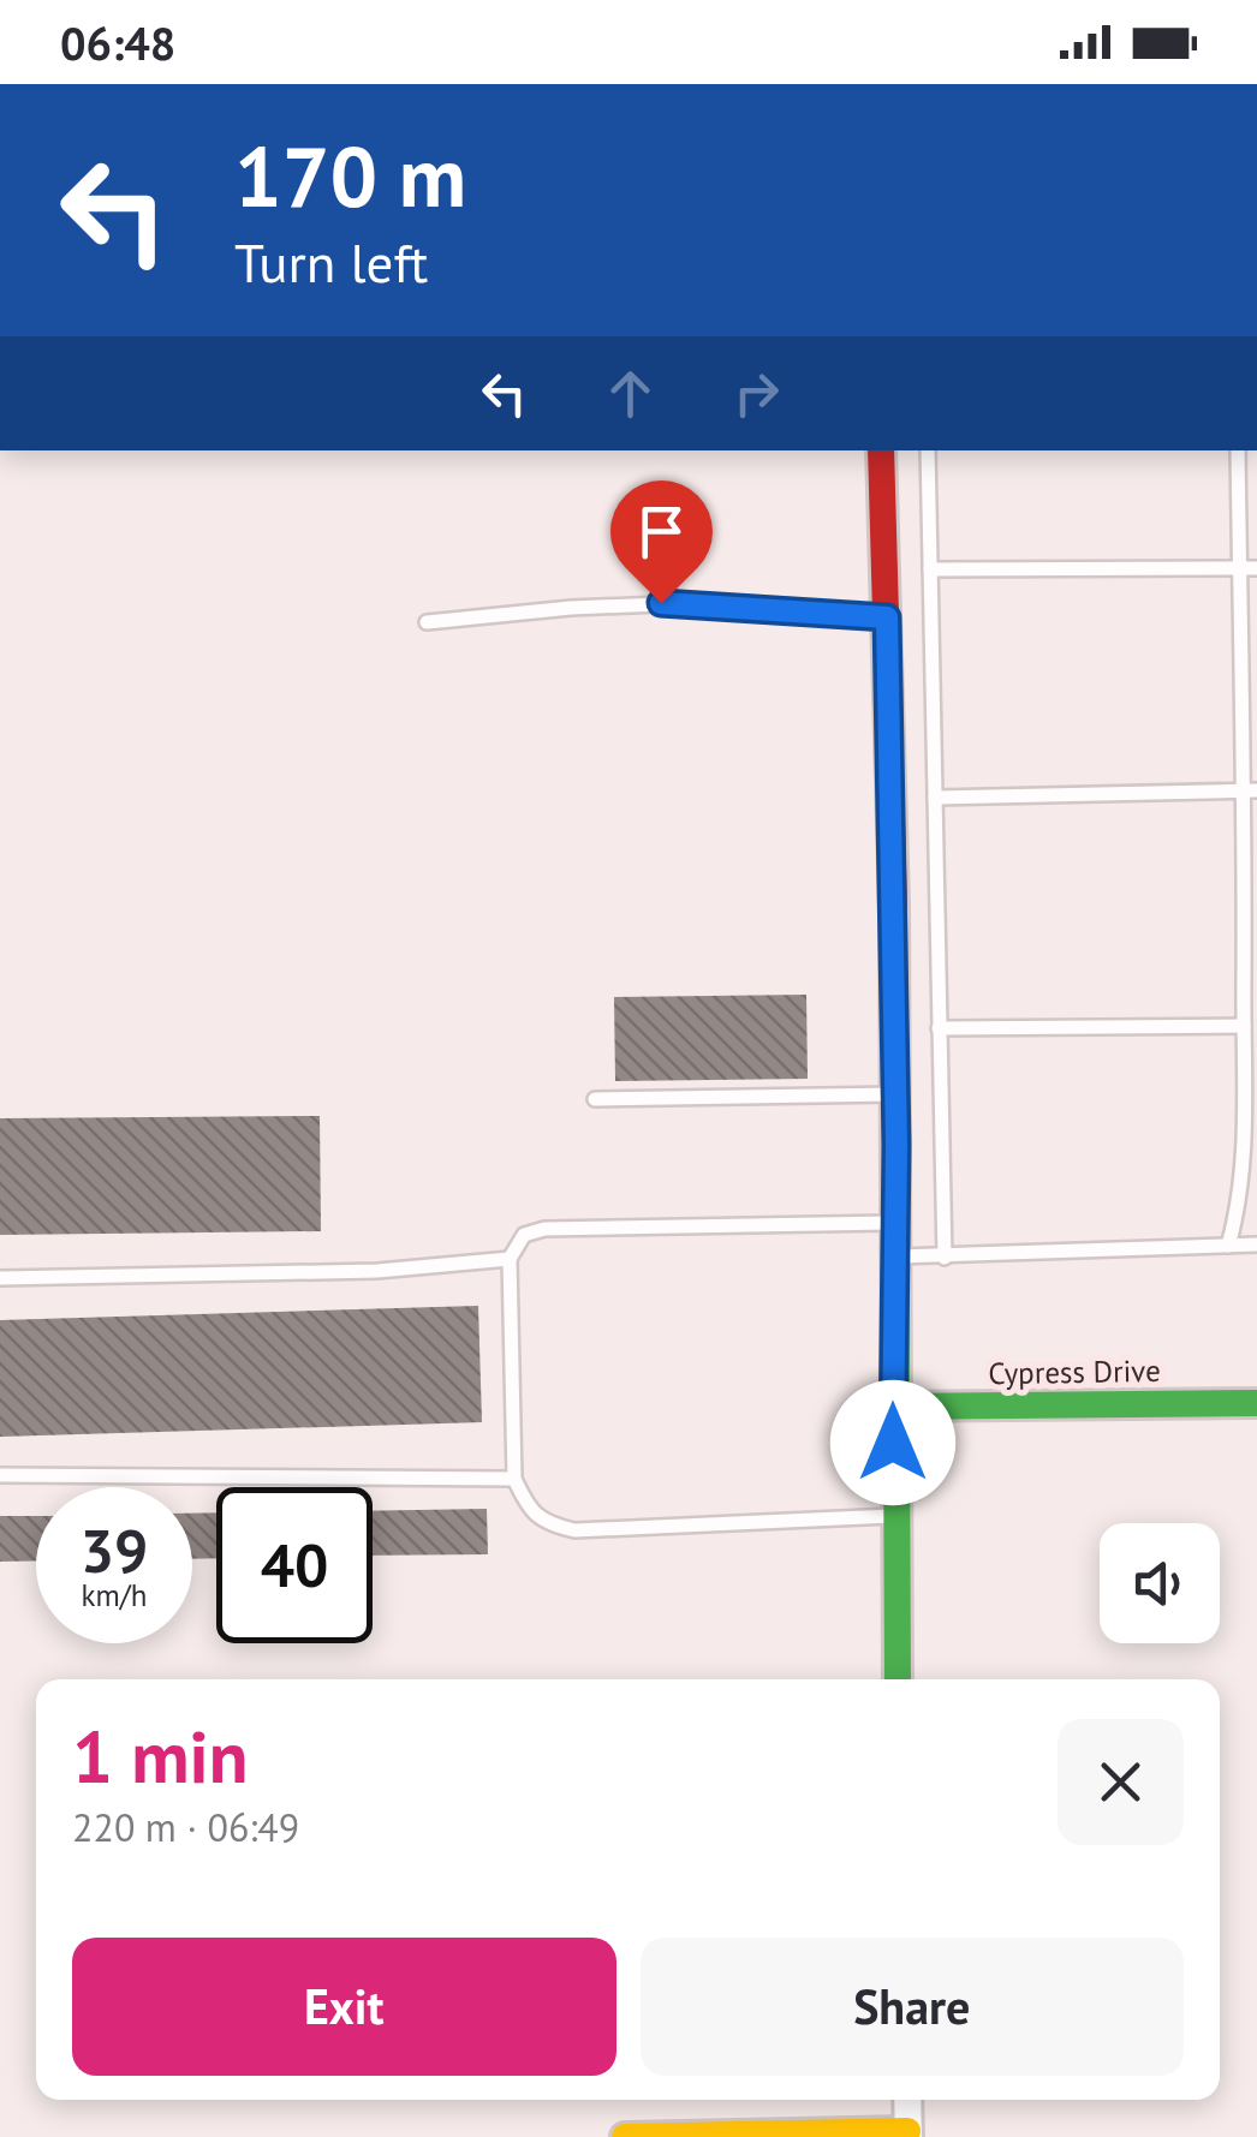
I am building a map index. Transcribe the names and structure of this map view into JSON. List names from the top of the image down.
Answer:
{
  "streets": {
    "street": ["Cypress Drive"]
  },
  "page": {
    "status": "06:48",
    "turn": ["170 m", "Turn left"],
    "speed": "39 km/h",
    "limit": "40",
    "heading": ["1 min", "220 m · 06:49"],
    "buttons": ["Exit", "Share"]
  }
}
